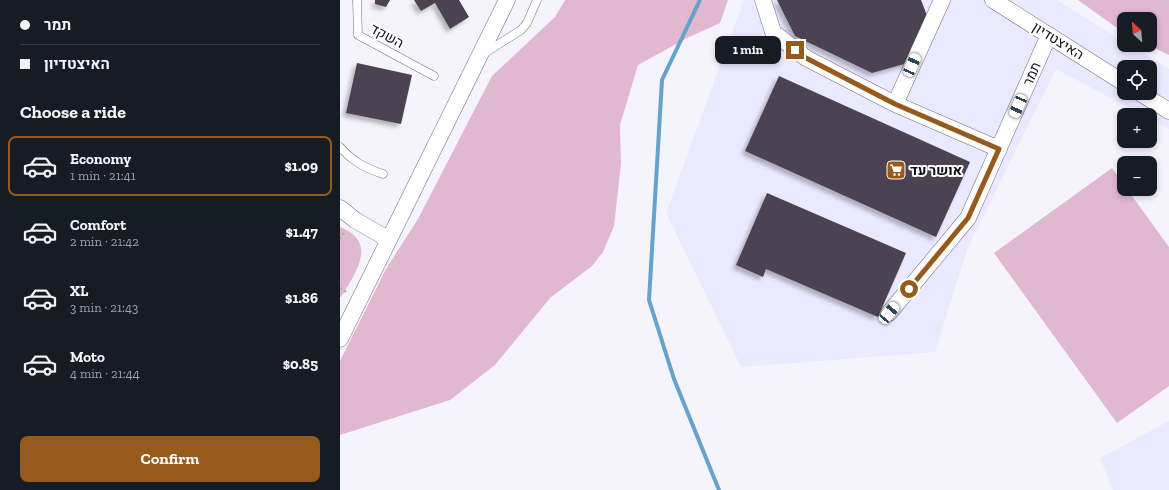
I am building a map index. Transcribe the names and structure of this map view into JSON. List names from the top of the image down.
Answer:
{
  "streets": {
    "street": ["האיצטדיון", "תמר"],
    "lane": ["השקד"]
  },
  "crossings": [
    ["האיצטדיון", "תמר"]
  ],
  "places": {
    "supermarket": ["אושר עד"]
  },
  "north": "top left",
  "page": {
    "banner": ["תמר", "האיצטדיון"],
    "map_buttons": ["+", "−"],
    "bubble": "1 min",
    "heading": "Choose a ride",
    "list": [
      {
        "name": "Economy",
        "note": "1 min · 21:41",
        "value": "$1.09"
      },
      {
        "name": "Comfort",
        "note": "2 min · 21:42",
        "value": "$1.47"
      },
      {
        "name": "XL",
        "note": "3 min · 21:43",
        "value": "$1.86"
      },
      {
        "name": "Moto",
        "note": "4 min · 21:44",
        "value": "$0.85"
      }
    ],
    "buttons": "Confirm"
  }
}
